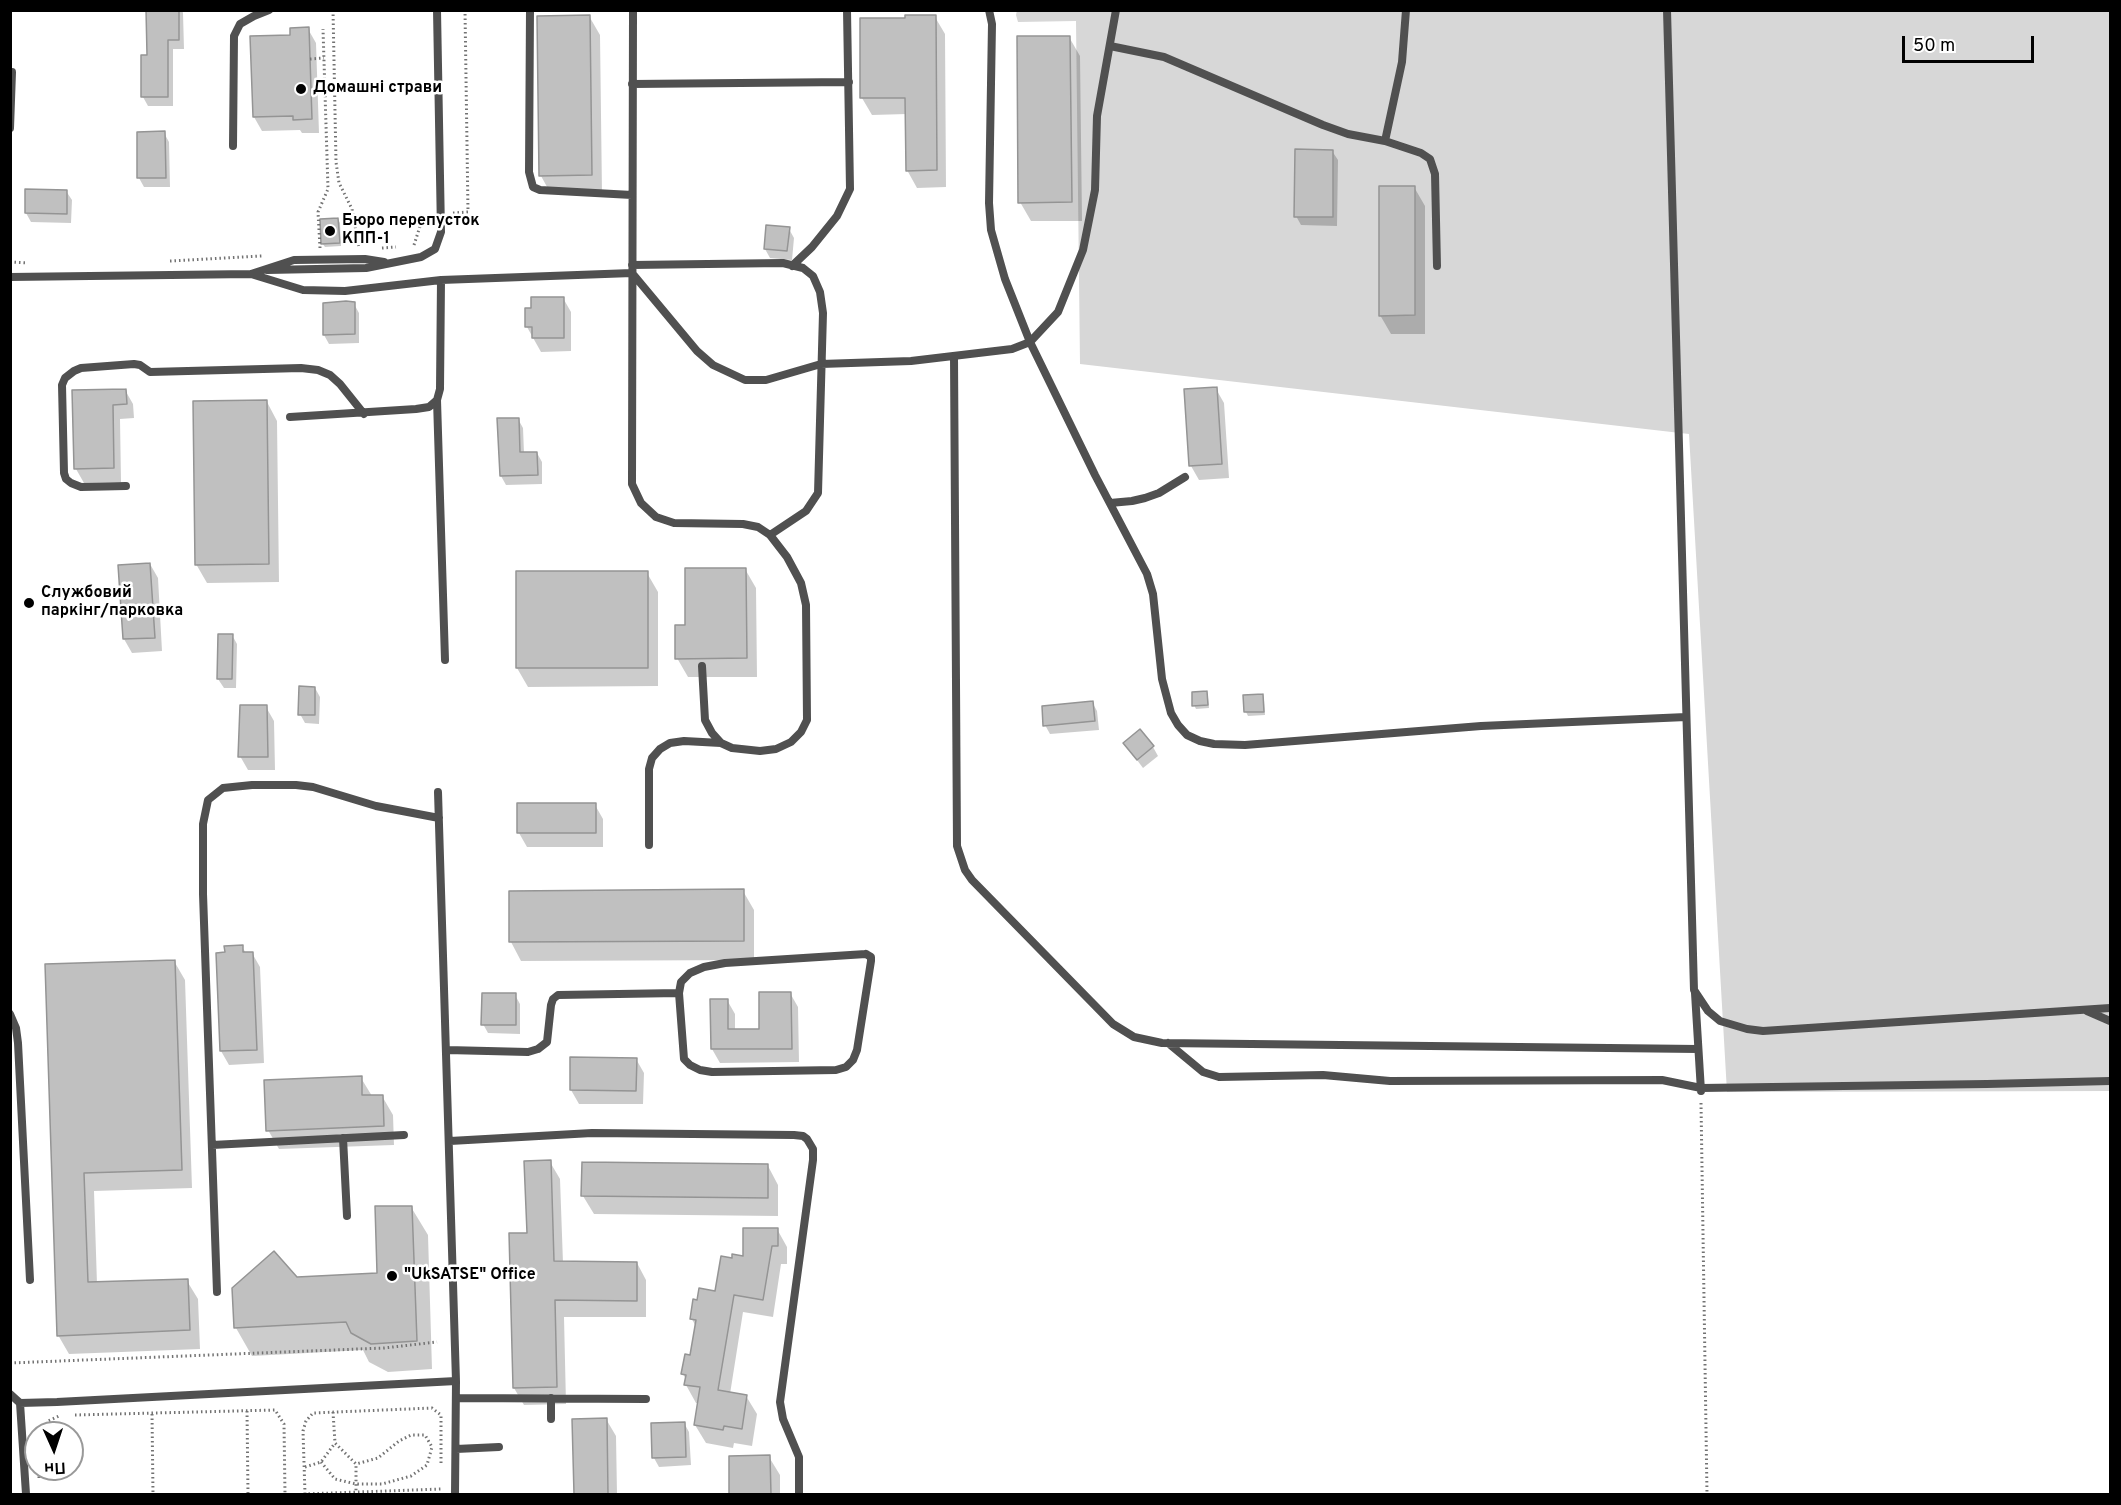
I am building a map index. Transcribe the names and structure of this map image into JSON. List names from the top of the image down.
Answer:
{
  "places": [
    "Домашні страви",
    "Бюро перепусток КПП-1",
    "Службовий паркінг/парковка",
    "\"UkSATSE\" Office"
  ],
  "scale_bar": "50 m",
  "north": "bottom"
}
